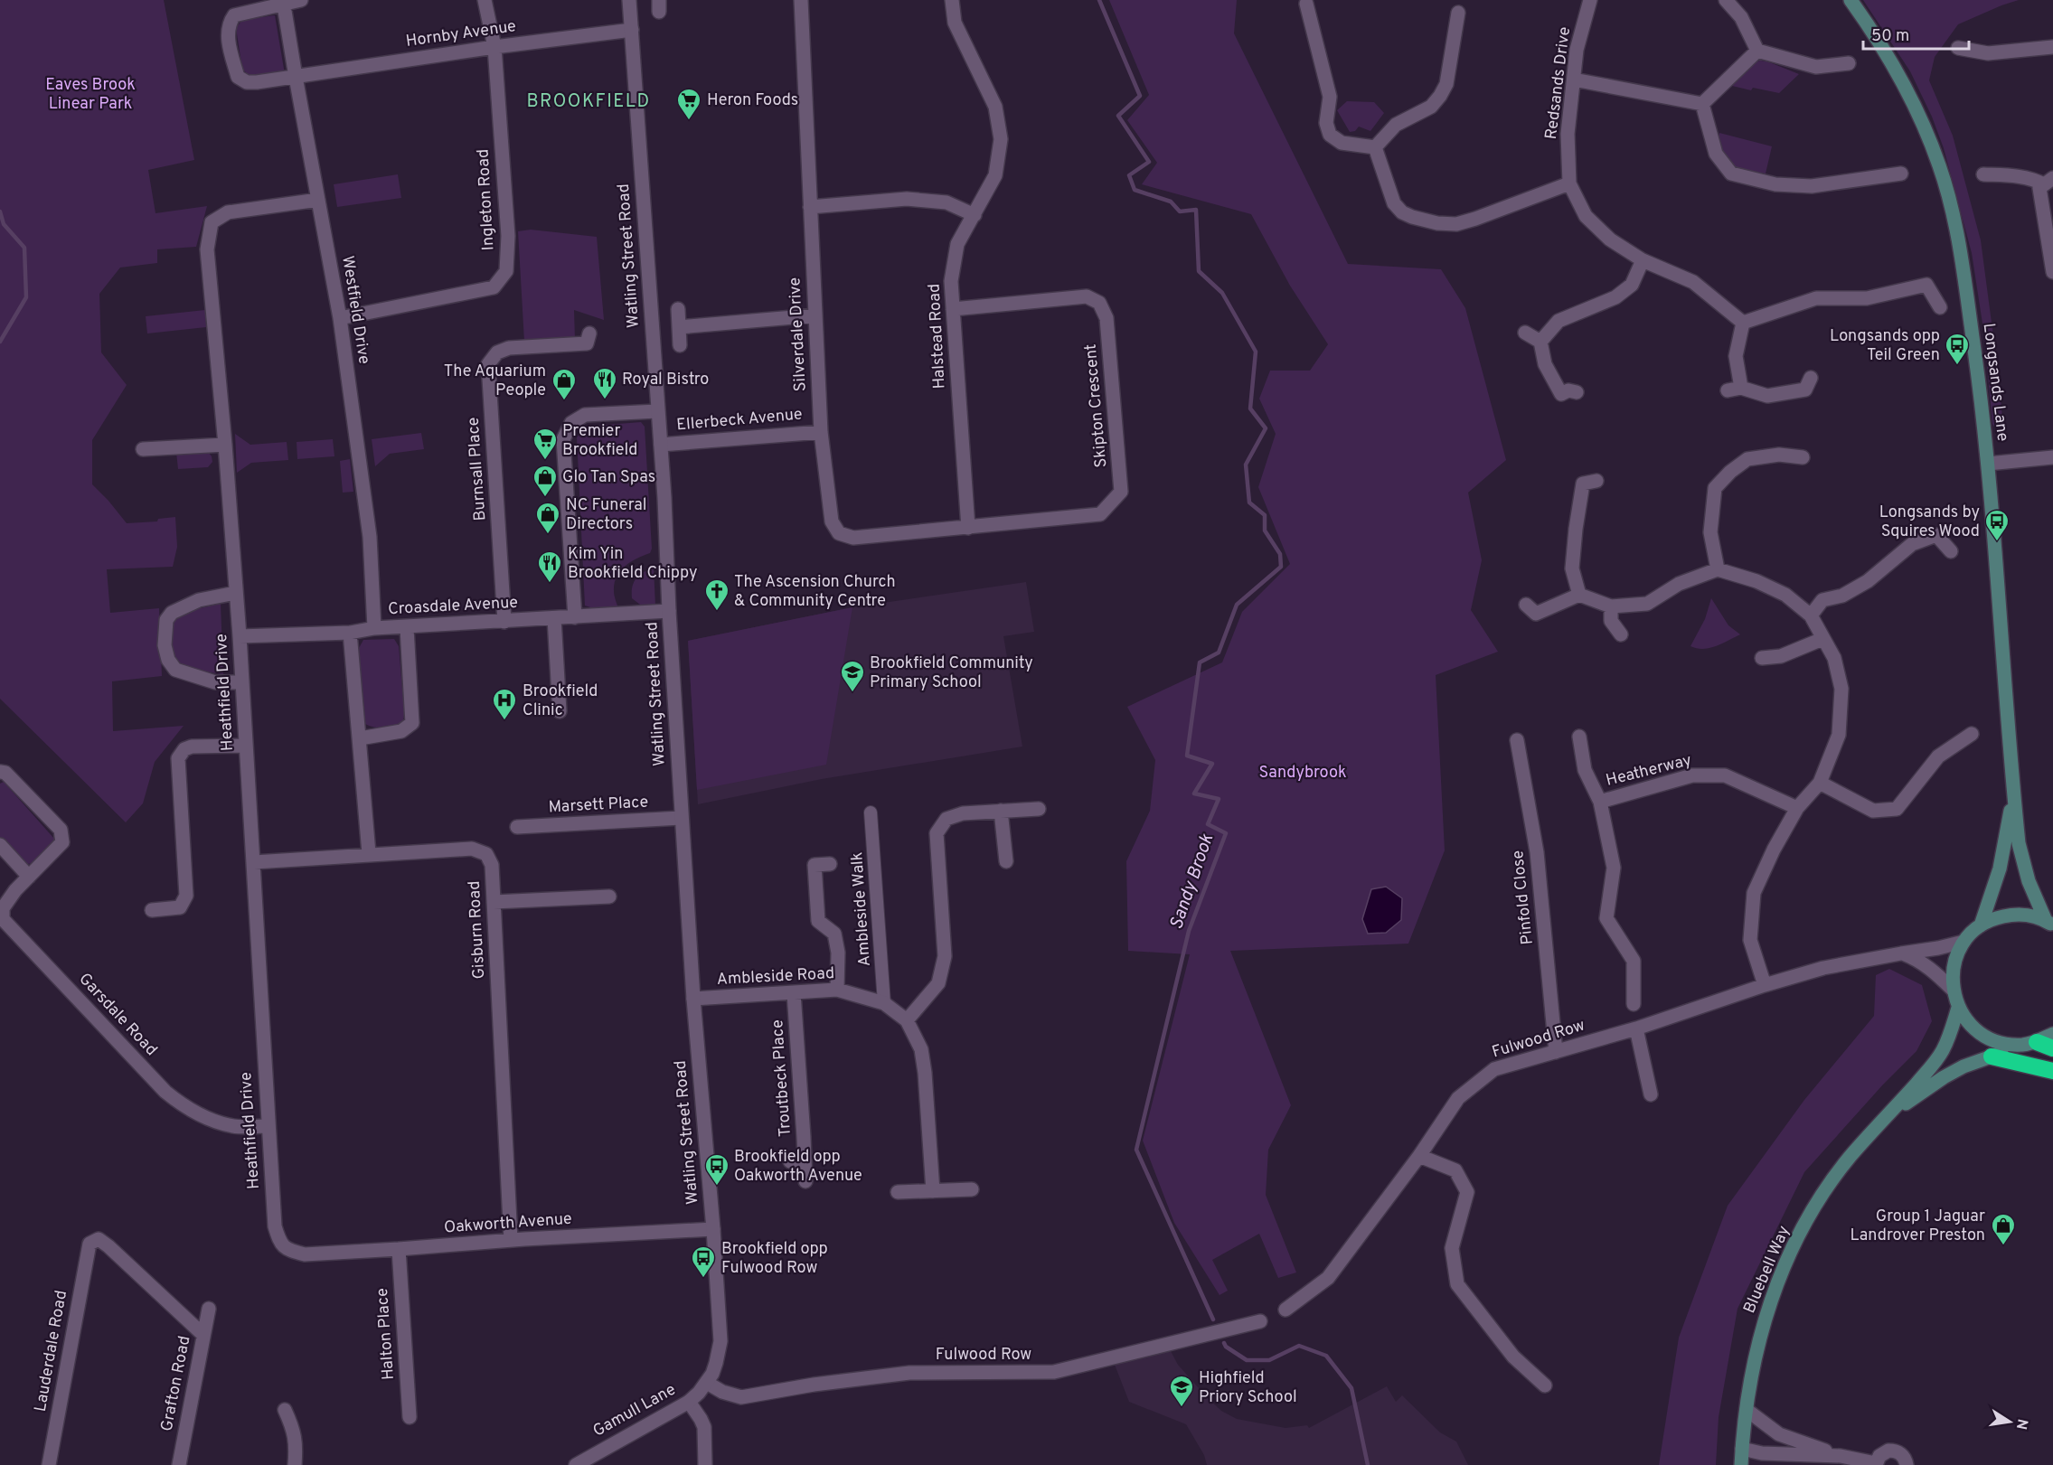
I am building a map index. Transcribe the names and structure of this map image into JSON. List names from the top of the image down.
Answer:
{
  "streets": {
    "main road": ["Longsands Lane", "Bluebell Way"],
    "street": [
      "Hornby Avenue",
      "Redsands Drive",
      "Ingleton Road",
      "Watling Street Road",
      "Westfield Drive",
      "Silverdale Drive",
      "Halstead Road",
      "Skipton Crescent",
      "Ellerbeck Avenue",
      "Burnsall Place",
      "Croasdale Avenue",
      "Heathfield Drive",
      "Heatherway",
      "Marsett Place",
      "Pinfold Close",
      "Ambleside Walk",
      "Gisburn Road",
      "Ambleside Road",
      "Garsdale Road",
      "Fulwood Row",
      "Troutbeck Place",
      "Oakworth Avenue",
      "Halton Place",
      "Lauderdale Road",
      "Grafton Road",
      "Gamull Lane"
    ]
  },
  "crossings": [
    ["Hornby Avenue", "Ingleton Road"],
    ["Hornby Avenue", "Watling Street Road"],
    ["Hornby Avenue", "Westfield Drive"],
    ["Ingleton Road", "Westfield Drive"],
    ["Watling Street Road", "Ellerbeck Avenue"],
    ["Watling Street Road", "Croasdale Avenue"],
    ["Watling Street Road", "Marsett Place"],
    ["Watling Street Road", "Ambleside Road"],
    ["Watling Street Road", "Fulwood Row"],
    ["Watling Street Road", "Oakworth Avenue"],
    ["Watling Street Road", "Gamull Lane"],
    ["Westfield Drive", "Croasdale Avenue"],
    ["Westfield Drive", "Heathfield Drive"],
    ["Silverdale Drive", "Halstead Road"],
    ["Silverdale Drive", "Skipton Crescent"],
    ["Silverdale Drive", "Ellerbeck Avenue"],
    ["Halstead Road", "Skipton Crescent"],
    ["Burnsall Place", "Croasdale Avenue"],
    ["Croasdale Avenue", "Heathfield Drive"],
    ["Heathfield Drive", "Gisburn Road"],
    ["Heathfield Drive", "Garsdale Road"],
    ["Heathfield Drive", "Oakworth Avenue"],
    ["Pinfold Close", "Fulwood Row"],
    ["Ambleside Walk", "Ambleside Road"],
    ["Gisburn Road", "Oakworth Avenue"],
    ["Ambleside Road", "Troutbeck Place"],
    ["Fulwood Row", "Gamull Lane"],
    ["Oakworth Avenue", "Halton Place"],
    ["Lauderdale Road", "Grafton Road"]
  ],
  "districts": ["BROOKFIELD"],
  "water": ["Sandy Brook"],
  "parks": ["Eaves Brook Linear Park", "Sandybrook"],
  "places": {
    "supermarket": ["Heron Foods", "Premier Brookfield"],
    "bus stop": [
      "Longsands opp Teil Green",
      "Longsands by Squires Wood",
      "Brookfield opp Oakworth Avenue",
      "Brookfield opp Fulwood Row"
    ],
    "restaurant": ["Royal Bistro", "Kim Yin Brookfield Chippy"],
    "shop": [
      "The Aquarium People",
      "Glo Tan Spas",
      "NC Funeral Directors",
      "Group 1 Jaguar Landrover Preston"
    ],
    "church": ["The Ascension Church & Community Centre"],
    "school or university": ["Brookfield Community Primary School", "Highfield Priory School"],
    "hospital": ["Brookfield Clinic"]
  },
  "scale_bar": "50 m",
  "north": "right"
}
